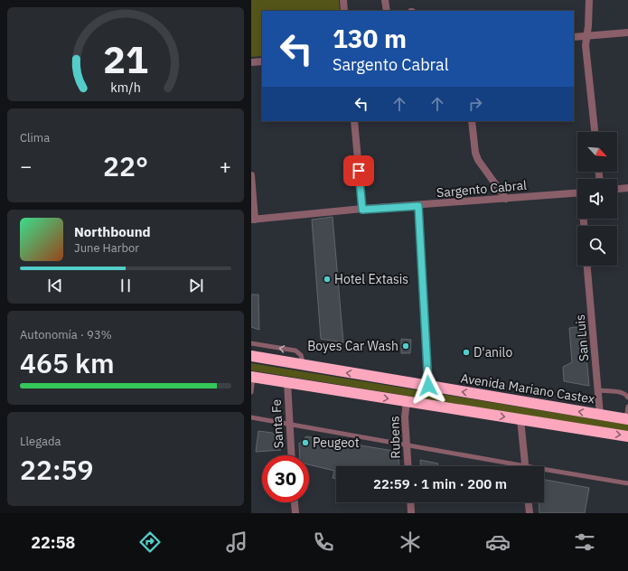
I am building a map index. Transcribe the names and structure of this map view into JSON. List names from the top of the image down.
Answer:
{
  "streets": {
    "highway": ["Avenida Mariano Castex"],
    "street": [
      "Sargento Cabral",
      "San Luis",
      "Santa Fe",
      "Rubens"
    ]
  },
  "crossings": [
    ["San Luis", "Avenida Mariano Castex"]
  ],
  "places": [
    "Hotel Extasis",
    "Boyes Car Wash",
    "D'anilo",
    "Peugeot"
  ],
  "north": "bottom right",
  "page": {
    "turn": ["130 m", "Sargento Cabral"],
    "tile": [
      "Clima",
      ["Autonomía · 93%", "465 km"],
      ["Llegada", "22:59"]
    ],
    "heat": ["−", "22°", "+"],
    "song": ["Northbound", "June Harbor"],
    "limit": "30",
    "trip": "22:59 · 1 min · 200 m",
    "tabs": "22:58",
    "gauge": ["21", "km/h"]
  }
}
